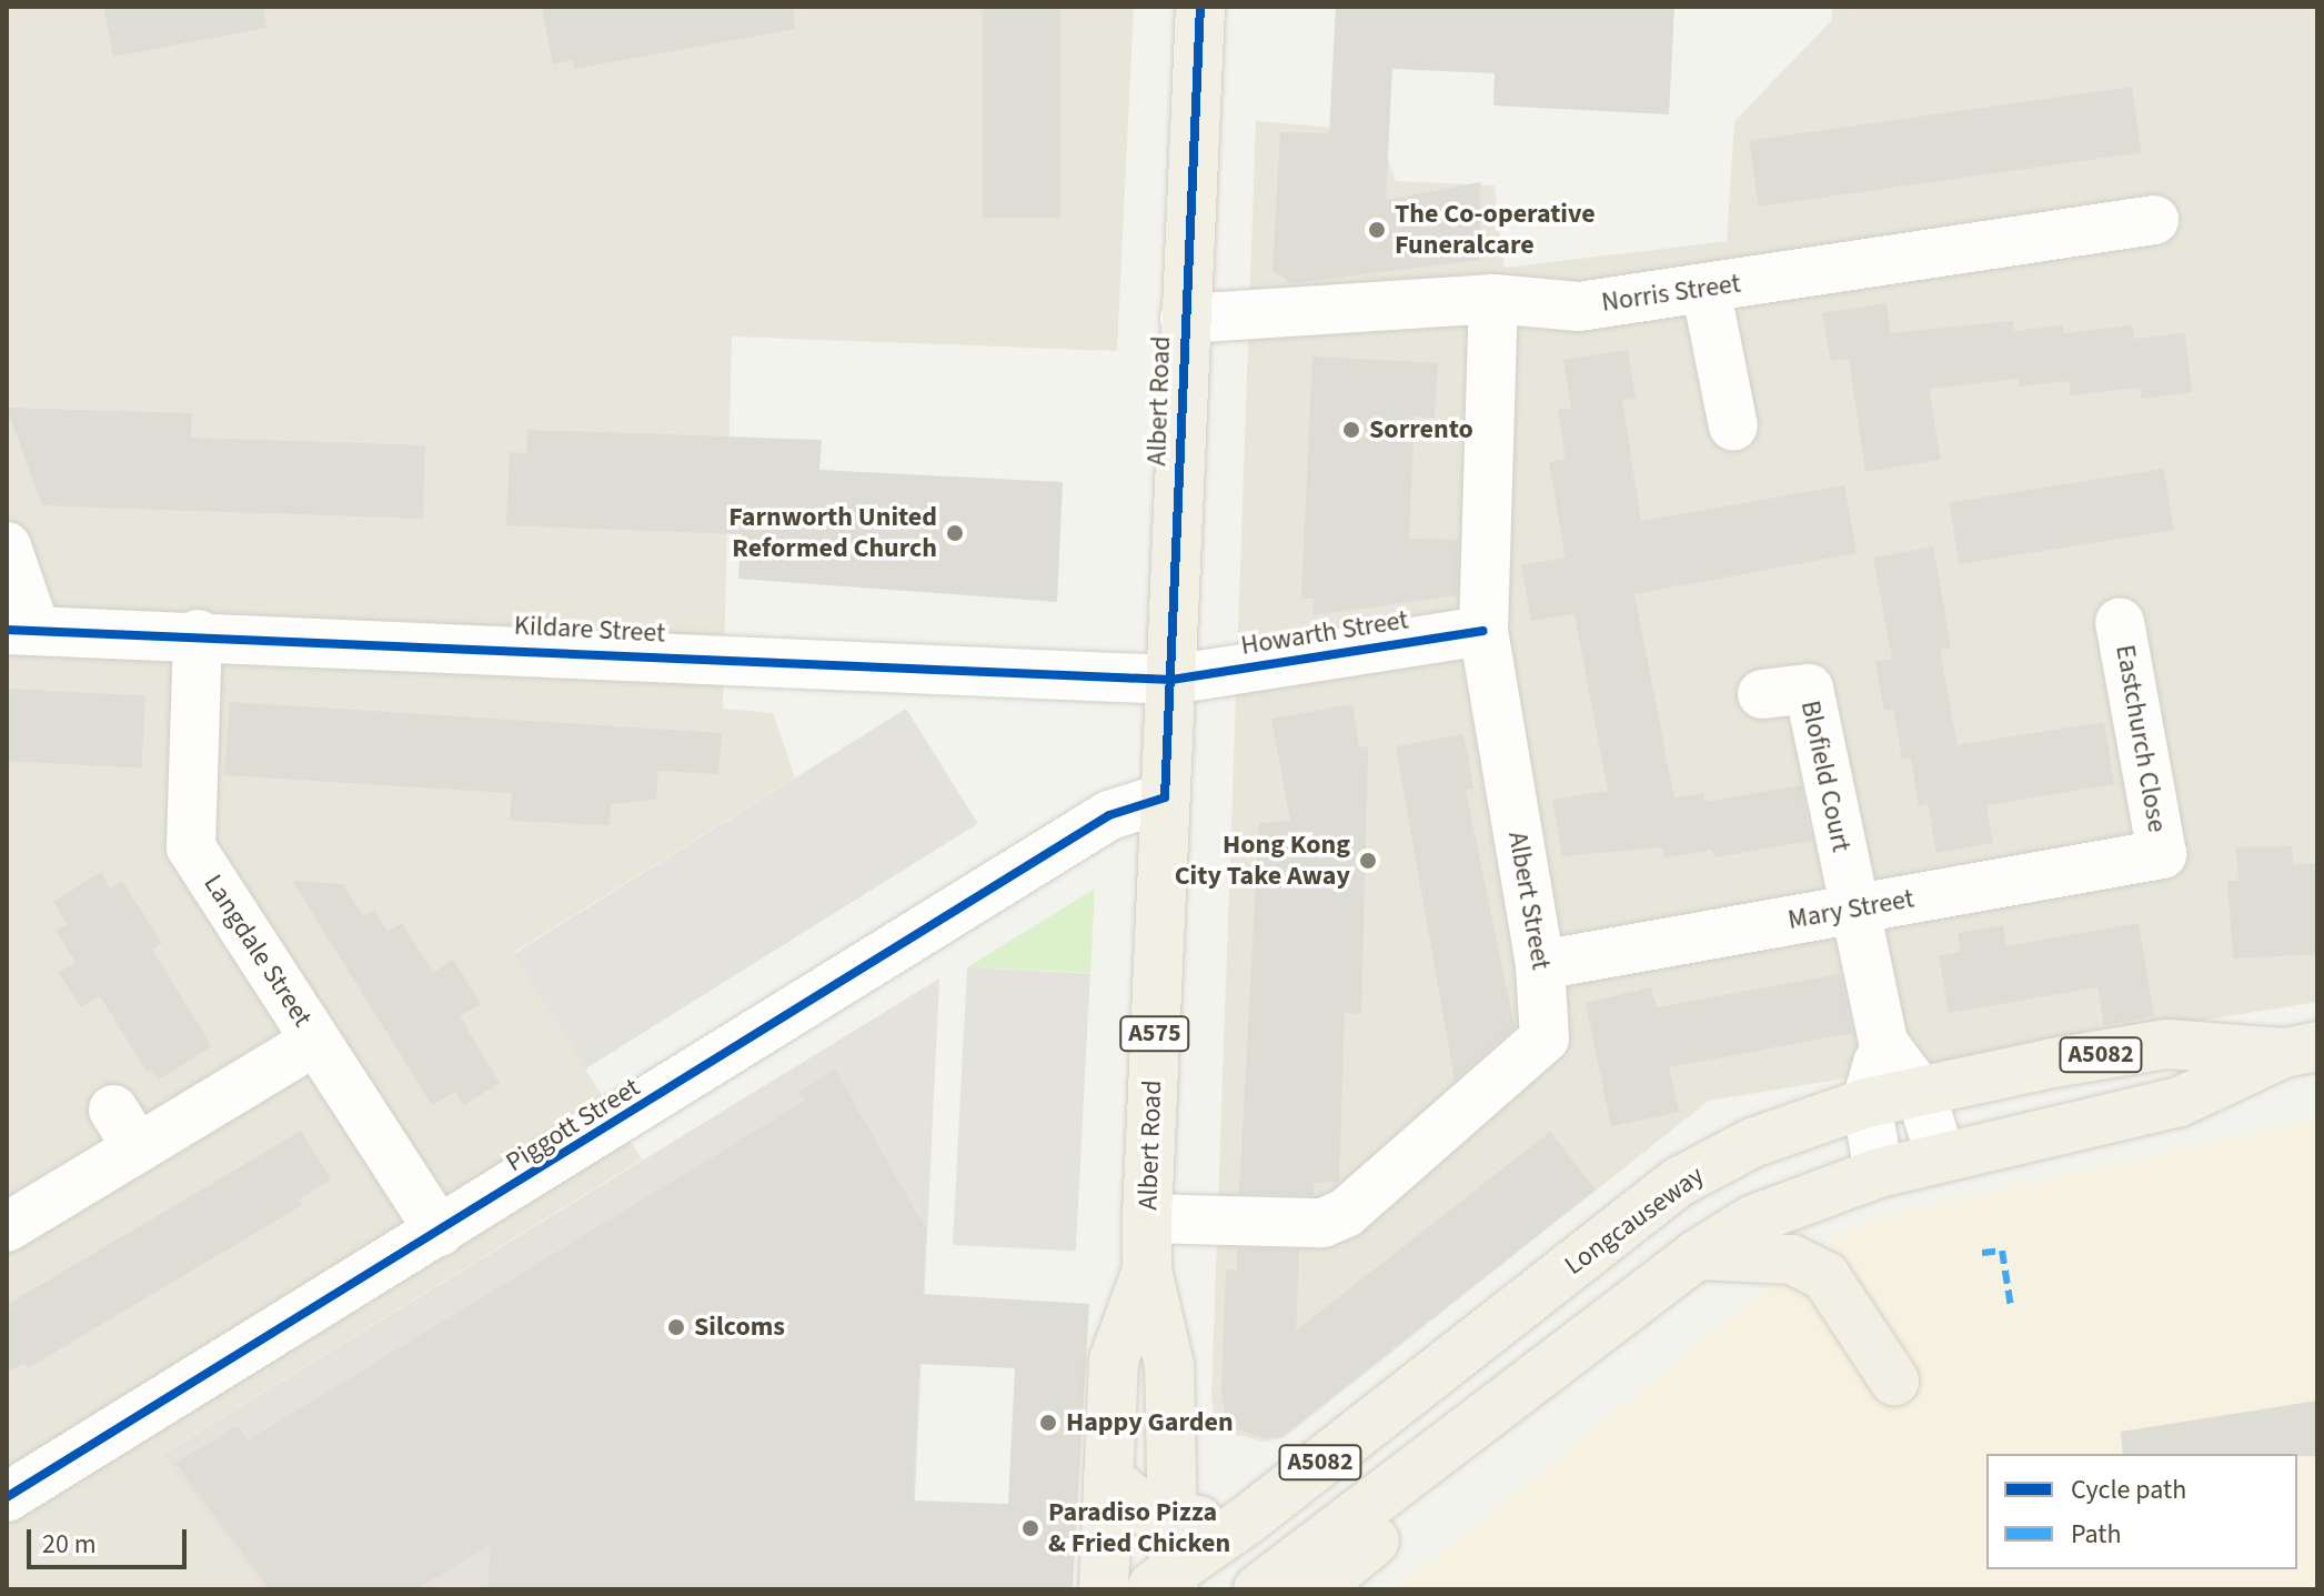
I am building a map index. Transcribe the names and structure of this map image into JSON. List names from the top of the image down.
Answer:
{
  "streets": {
    "main road": [
      "Albert Road",
      "A575",
      "A5082",
      "Longcauseway"
    ],
    "street": [
      "Norris Street",
      "Kildare Street",
      "Howarth Street",
      "Eastchurch Close",
      "Blofield Court",
      "Albert Street",
      "Mary Street",
      "Langdale Street",
      "Piggott Street"
    ]
  },
  "crossings": [
    ["Norris Street", "Albert Road"],
    ["Norris Street", "Albert Street"],
    ["Albert Road", "Kildare Street"],
    ["Albert Road", "Howarth Street"],
    ["Albert Road", "Albert Street"],
    ["Albert Road", "Piggott Street"],
    ["Albert Road", "Longcauseway"],
    ["Kildare Street", "Howarth Street"],
    ["Kildare Street", "Langdale Street"],
    ["Howarth Street", "Albert Street"],
    ["Eastchurch Close", "Mary Street"],
    ["Blofield Court", "Mary Street"],
    ["Albert Street", "Mary Street"],
    ["Langdale Street", "Piggott Street"],
    ["A5082", "Longcauseway"]
  ],
  "places": [
    "The Co-operative Funeralcare",
    "Sorrento",
    "Farnworth United Reformed Church",
    "Hong Kong City Take Away",
    "Silcoms",
    "Happy Garden",
    "Paradiso Pizza & Fried Chicken"
  ],
  "legend": ["Cycle path", "Path"],
  "scale_bar": "20 m"
}
